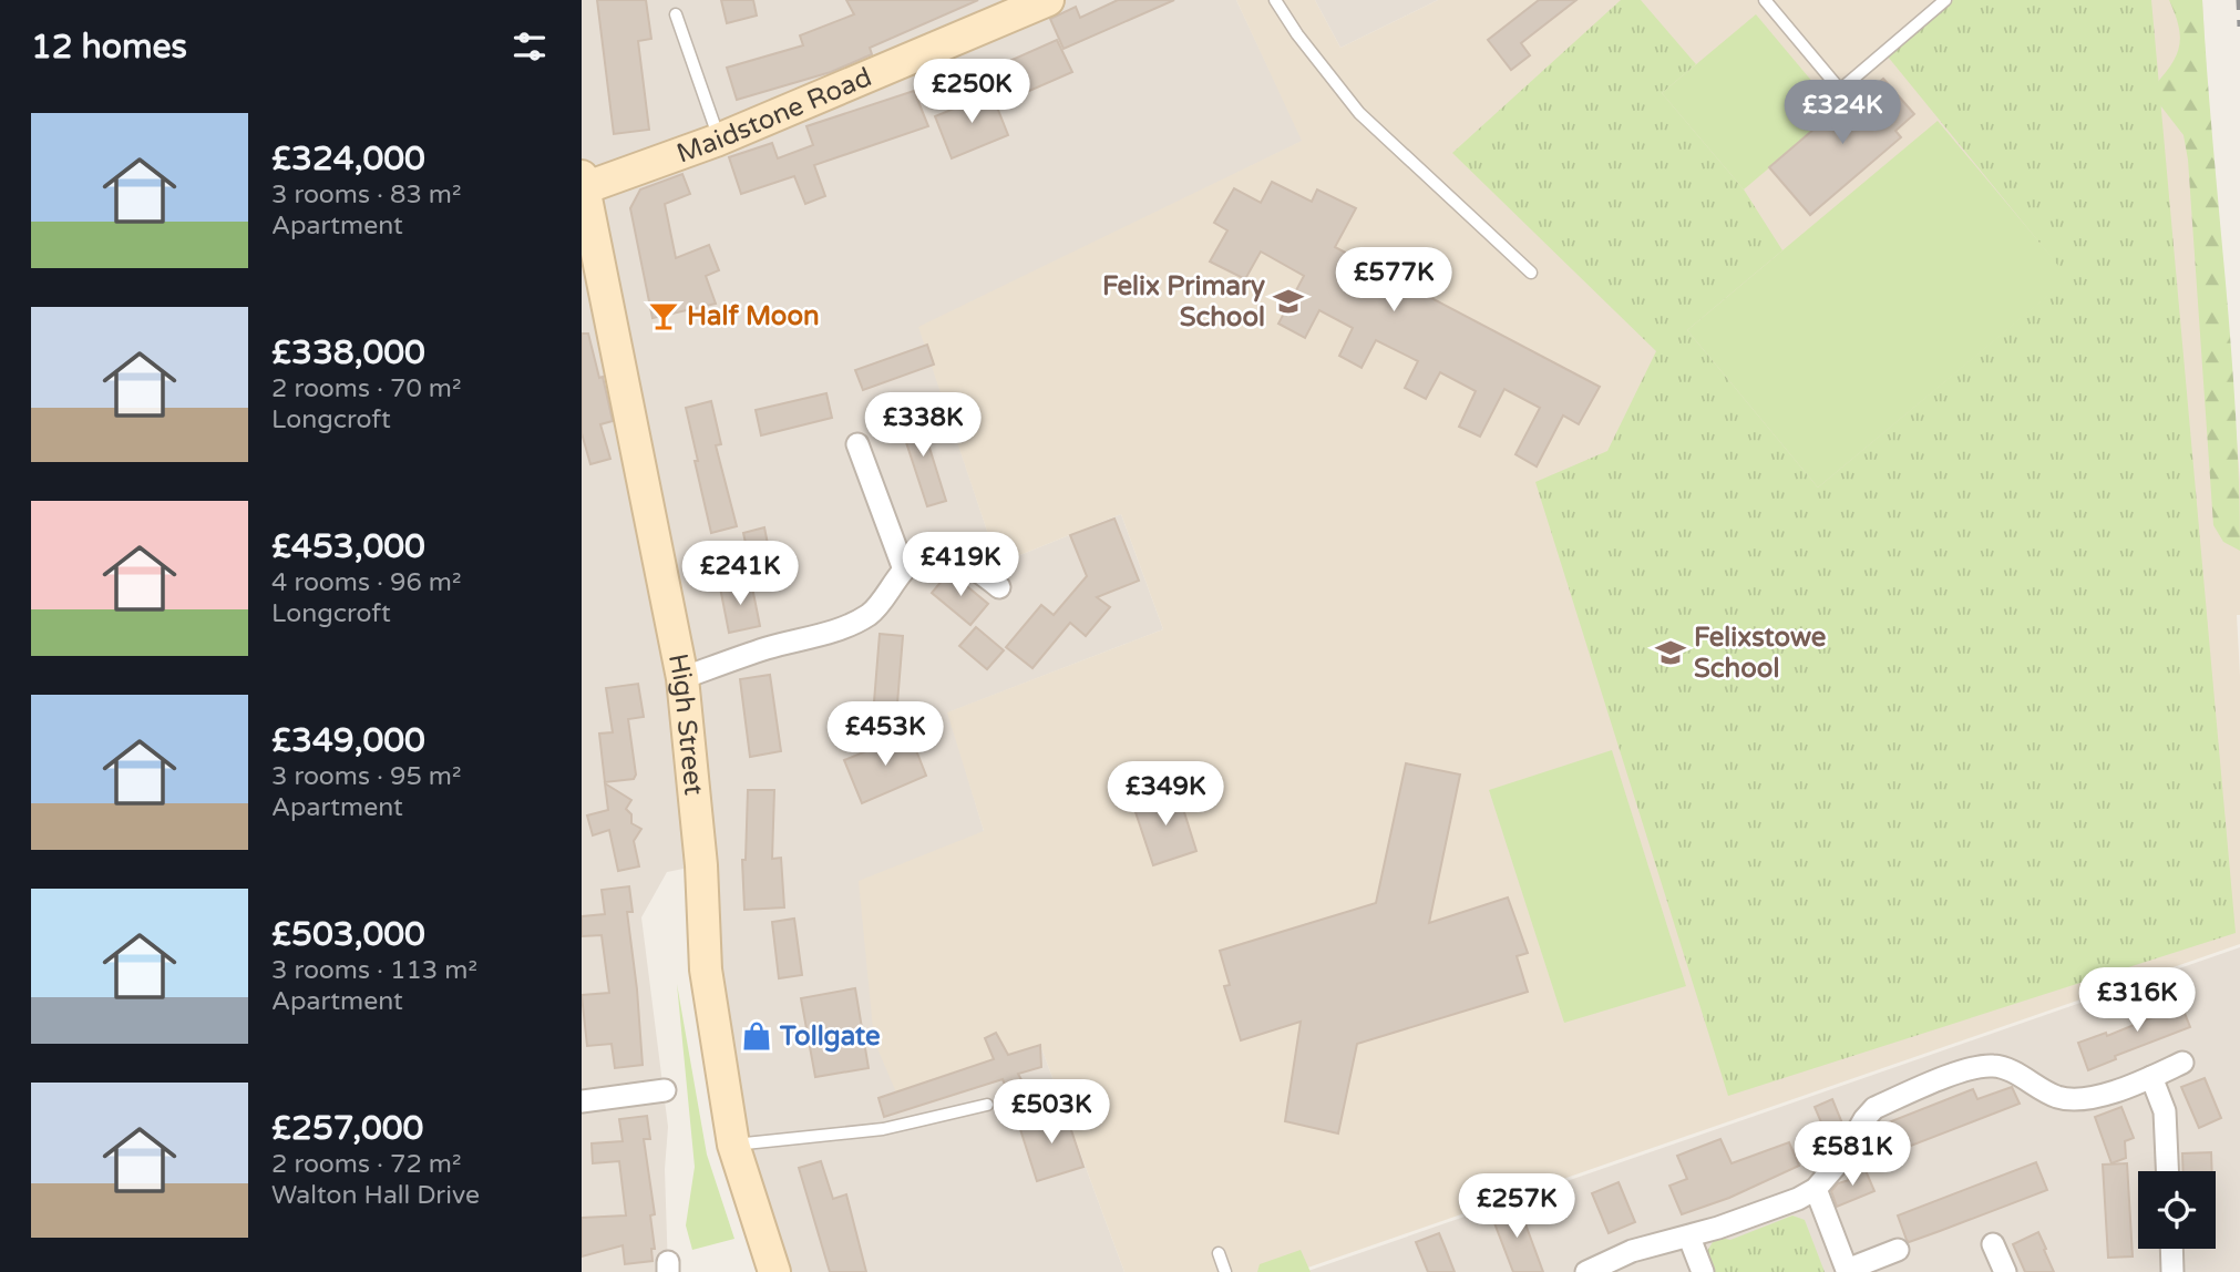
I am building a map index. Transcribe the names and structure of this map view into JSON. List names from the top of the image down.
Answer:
{
  "streets": {
    "street": ["Maidstone Road", "High Street"]
  },
  "crossings": [
    ["Maidstone Road", "High Street"]
  ],
  "places": {
    "school or university": ["Felix Primary School", "Felixstowe School"],
    "bar": ["Half Moon"],
    "shop": ["Tollgate"]
  },
  "page": {
    "heading": "12 homes",
    "price": [
      "£250K",
      "£324K",
      "£577K",
      "£338K",
      "£419K",
      "£241K",
      "£453K",
      "£349K",
      "£316K",
      "£503K",
      "£581K",
      "£257K"
    ],
    "list": [
      {
        "name": "£324,000",
        "note": "3 rooms · 83 m² · Apartment"
      },
      {
        "name": "£338,000",
        "note": "2 rooms · 70 m² · Longcroft"
      },
      {
        "name": "£453,000",
        "note": "4 rooms · 96 m² · Longcroft"
      },
      {
        "name": "£349,000",
        "note": "3 rooms · 95 m² · Apartment"
      },
      {
        "name": "£503,000",
        "note": "3 rooms · 113 m² · Apartment"
      },
      {
        "name": "£257,000",
        "note": "2 rooms · 72 m² · Walton Hall Drive"
      }
    ]
  }
}
